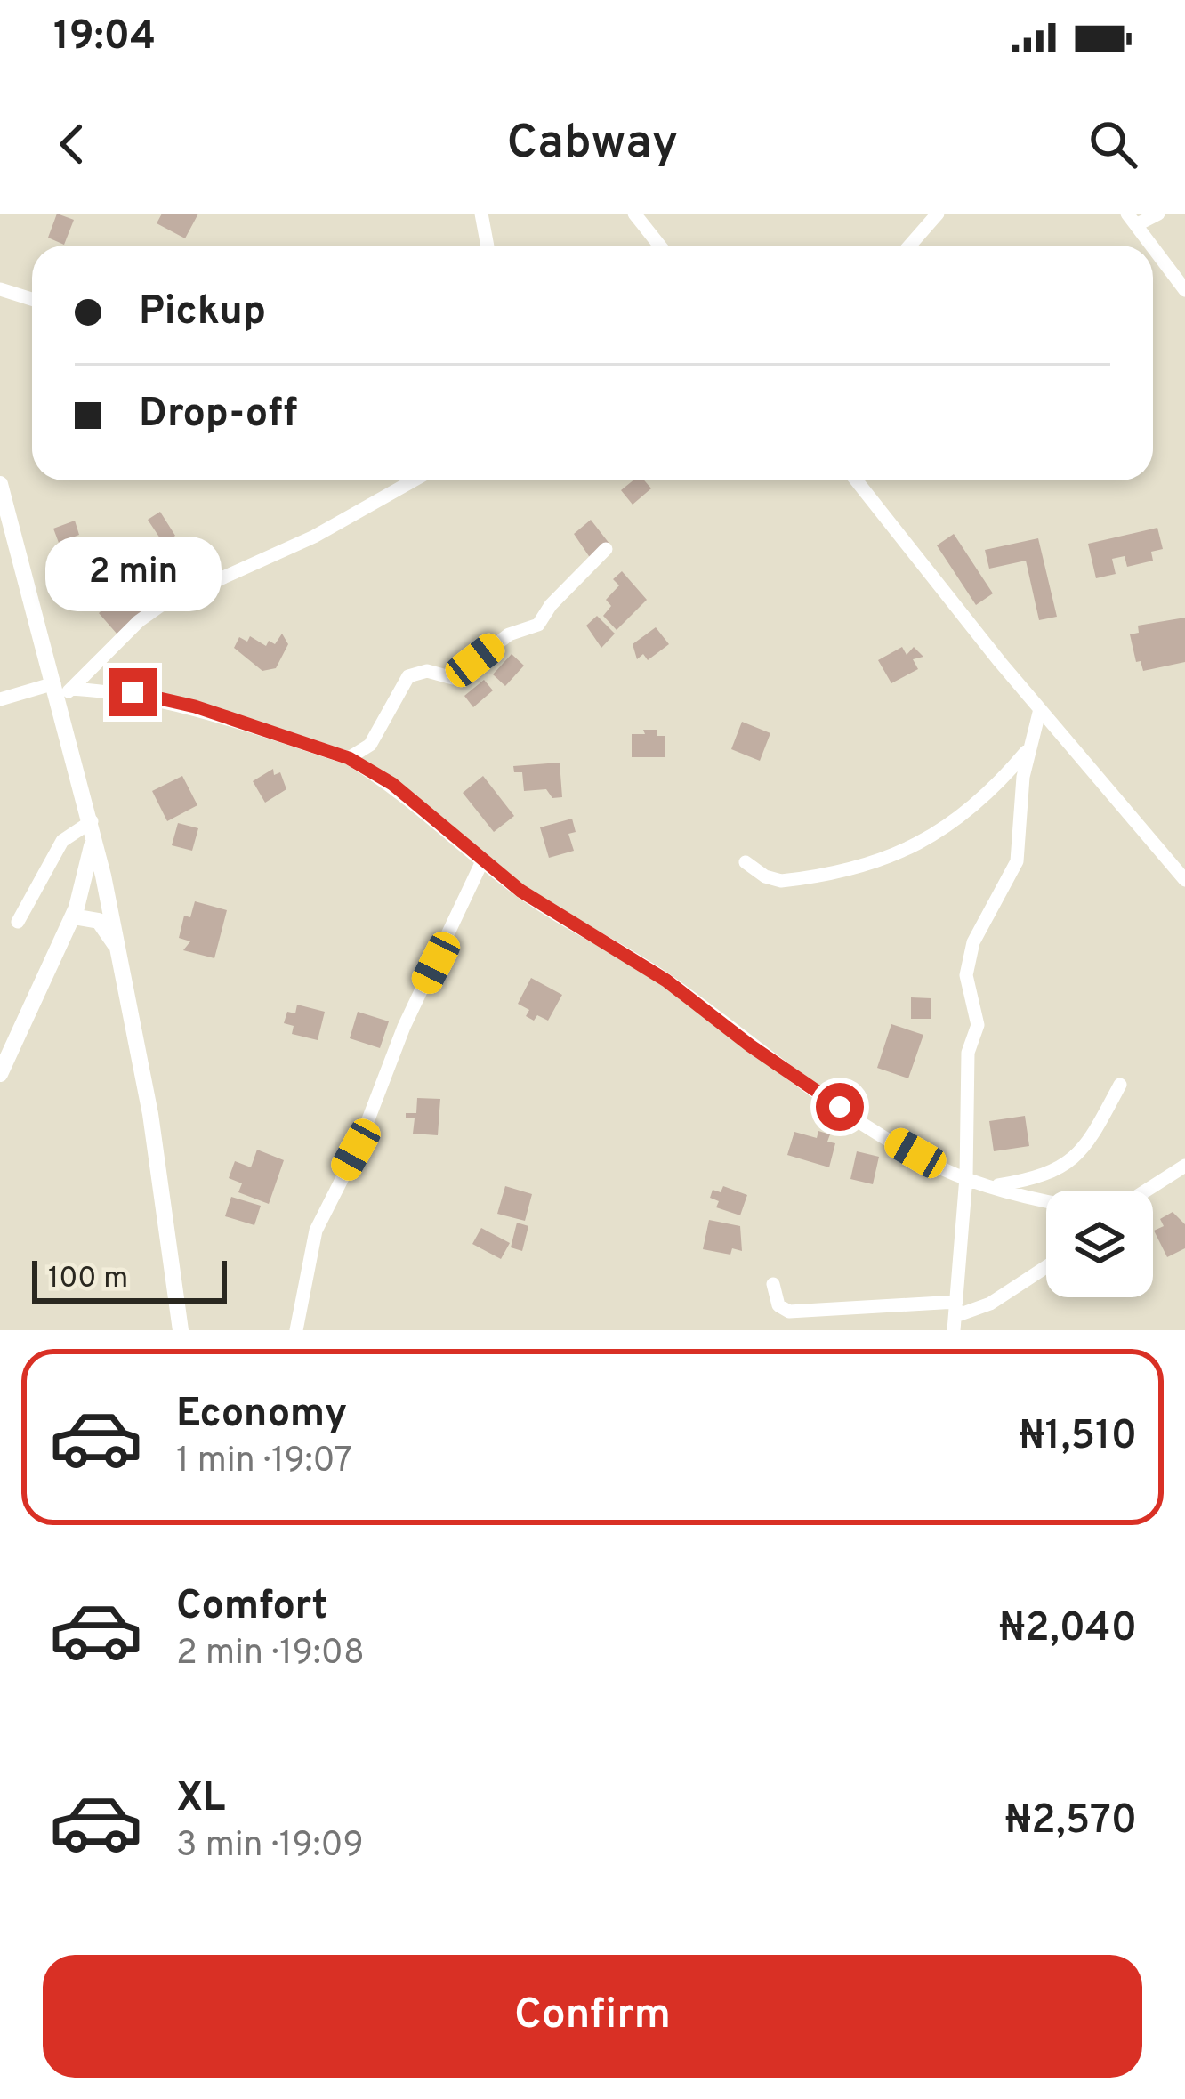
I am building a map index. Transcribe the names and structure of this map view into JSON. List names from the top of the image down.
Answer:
{
  "scale_bar": "100 m",
  "page": {
    "status": "19:04",
    "header": "Cabway",
    "banner": ["Pickup", "Drop-off"],
    "bubble": "2 min",
    "scale": "100 m",
    "list": [
      {
        "name": "Economy",
        "note": "1 min · 19:07",
        "value": "₦1,510"
      },
      {
        "name": "Comfort",
        "note": "2 min · 19:08",
        "value": "₦2,040"
      },
      {
        "name": "XL",
        "note": "3 min · 19:09",
        "value": "₦2,570"
      }
    ],
    "buttons": "Confirm"
  }
}
